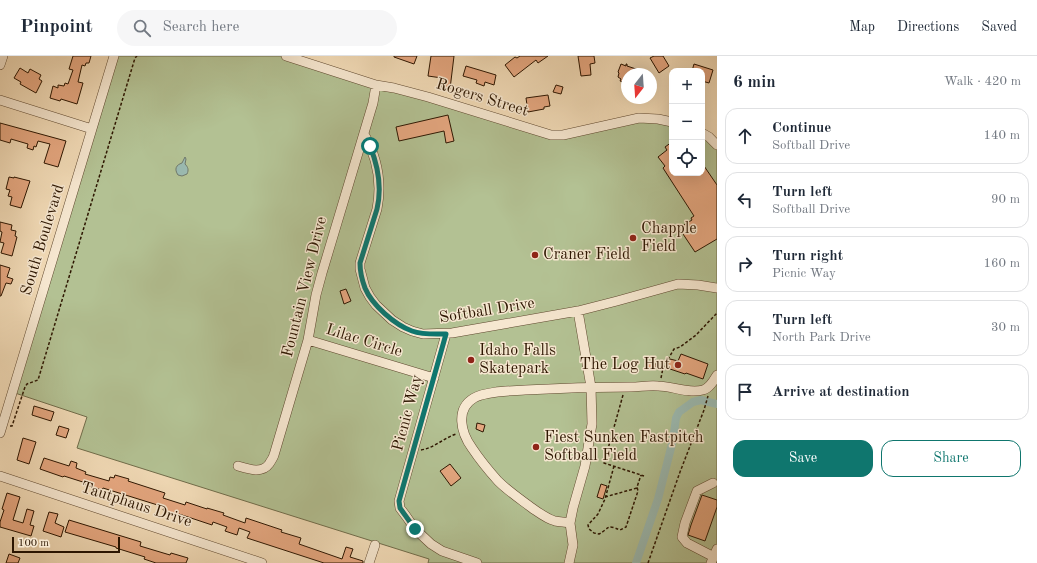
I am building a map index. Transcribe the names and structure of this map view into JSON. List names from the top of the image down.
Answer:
{
  "streets": {
    "street": [
      "Rogers Street",
      "South Boulevard",
      "Fountain View Drive",
      "Softball Drive",
      "Lilac Circle",
      "Picnic Way",
      "Tautphaus Drive"
    ]
  },
  "crossings": [
    ["Rogers Street", "Fountain View Drive"],
    ["Fountain View Drive", "Softball Drive"],
    ["Fountain View Drive", "Lilac Circle"],
    ["Softball Drive", "Picnic Way"],
    ["Lilac Circle", "Picnic Way"]
  ],
  "places": [
    "Chapple Field",
    "Craner Field",
    "Idaho Falls Skatepark",
    "The Log Hut",
    "Fiest Sunken Fastpitch Softball Field"
  ],
  "scale_bar": "100 m",
  "north": "bottom",
  "page": {
    "header": "Pinpoint",
    "search": "Search here",
    "nav": ["Map", "Directions", "Saved"],
    "heading": ["6 min", "Walk · 420 m"],
    "map_buttons": ["+", "−"],
    "list": [
      ["Continue", "Softball Drive", "140 m"],
      ["Turn left", "Softball Drive", "90 m"],
      ["Turn right", "Picnic Way", "160 m"],
      ["Turn left", "North Park Drive", "30 m"],
      "Arrive at destination"
    ],
    "buttons": ["Save", "Share"],
    "scale": "100 m"
  }
}
